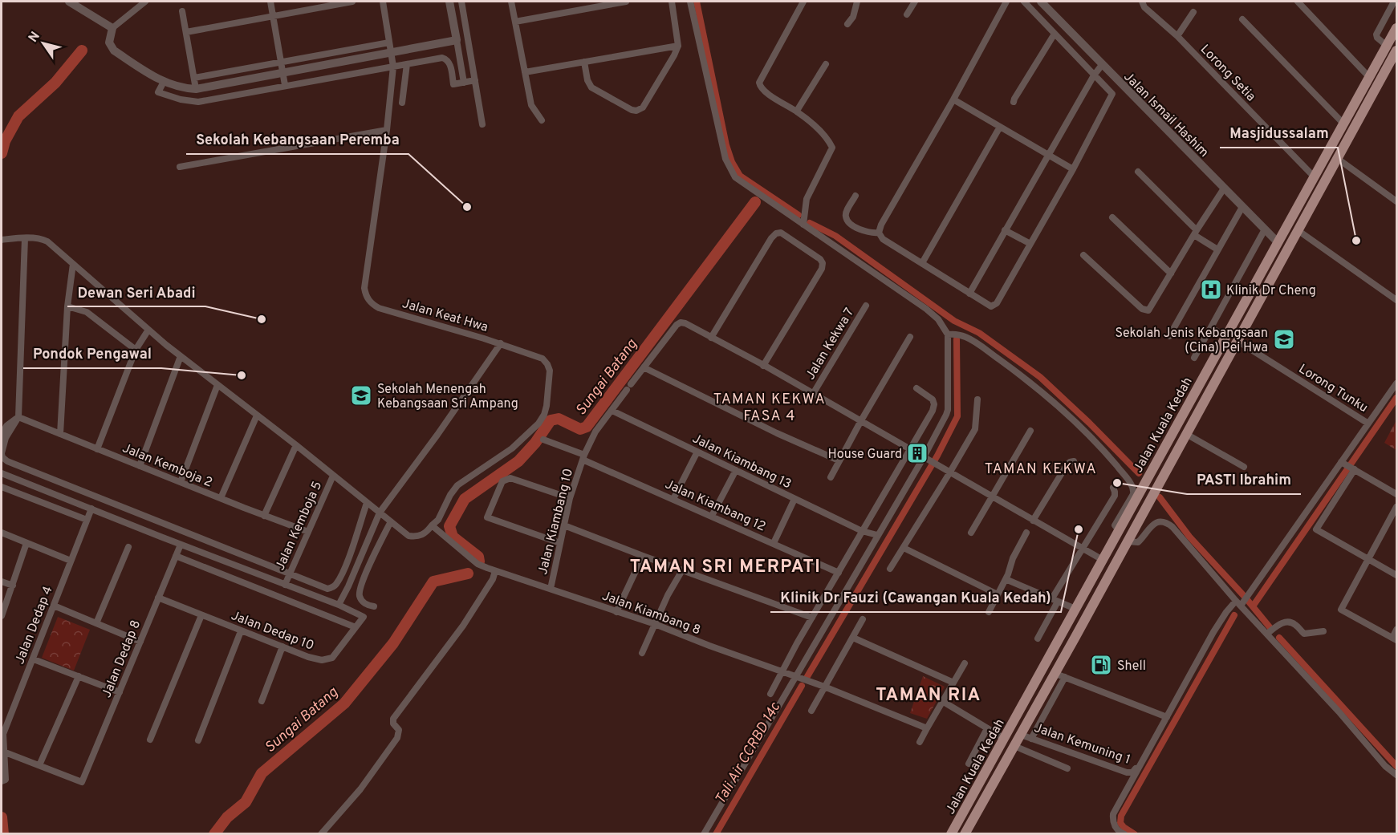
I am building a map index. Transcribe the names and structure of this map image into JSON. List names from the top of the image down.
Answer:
{
  "streets": {
    "main road": ["Jalan Kuala Kedah"],
    "street": [
      "Lorong Setia",
      "Jalan Ismail Hashim",
      "Jalan Keat Hwa",
      "Jalan Kekwa 7",
      "Lorong Tunku",
      "Jalan Kiambang 13",
      "Jalan Kemboja 2",
      "Jalan Kiambang 12",
      "Jalan Kiambang 10",
      "Jalan Kemboja 5",
      "Jalan Kiambang 8",
      "Jalan Dedap 4",
      "Jalan Dedap 10",
      "Jalan Dedap 8",
      "Jalan Kemuning 1"
    ]
  },
  "crossings": [
    ["Lorong Setia", "Jalan Kuala Kedah"],
    ["Jalan Ismail Hashim", "Jalan Kuala Kedah"],
    ["Jalan Keat Hwa", "Jalan Kiambang 8"],
    ["Lorong Tunku", "Jalan Kuala Kedah"],
    ["Jalan Kuala Kedah", "Jalan Kemuning 1"],
    ["Jalan Kiambang 13", "Jalan Kiambang 10"],
    ["Jalan Kemboja 2", "Jalan Kemboja 5"],
    ["Jalan Kiambang 12", "Jalan Kiambang 10"],
    ["Jalan Kiambang 10", "Jalan Kiambang 8"],
    ["Jalan Dedap 10", "Jalan Dedap 8"]
  ],
  "districts": [
    "TAMAN KEKWA FASA 4",
    "TAMAN KEKWA",
    "TAMAN SRI MERPATI",
    "TAMAN RIA"
  ],
  "water": ["Sungai Batang", "Tali Air CCRBD 14c"],
  "places": {
    "other": [
      "Sekolah Kebangsaan Peremba",
      "Masjidussalam",
      "Dewan Seri Abadi",
      "Pondok Pengawal",
      "PASTI Ibrahim",
      "Klinik Dr Fauzi (Cawangan Kuala Kedah)"
    ],
    "hospital": ["Klinik Dr Cheng"],
    "school or university": ["Sekolah Jenis Kebangsaan (Cina) Pei Hwa", "Sekolah Menengah Kebangsaan Sri Ampang"],
    "building": ["House Guard"],
    "fuel station": ["Shell"]
  },
  "north": "top left"
}
